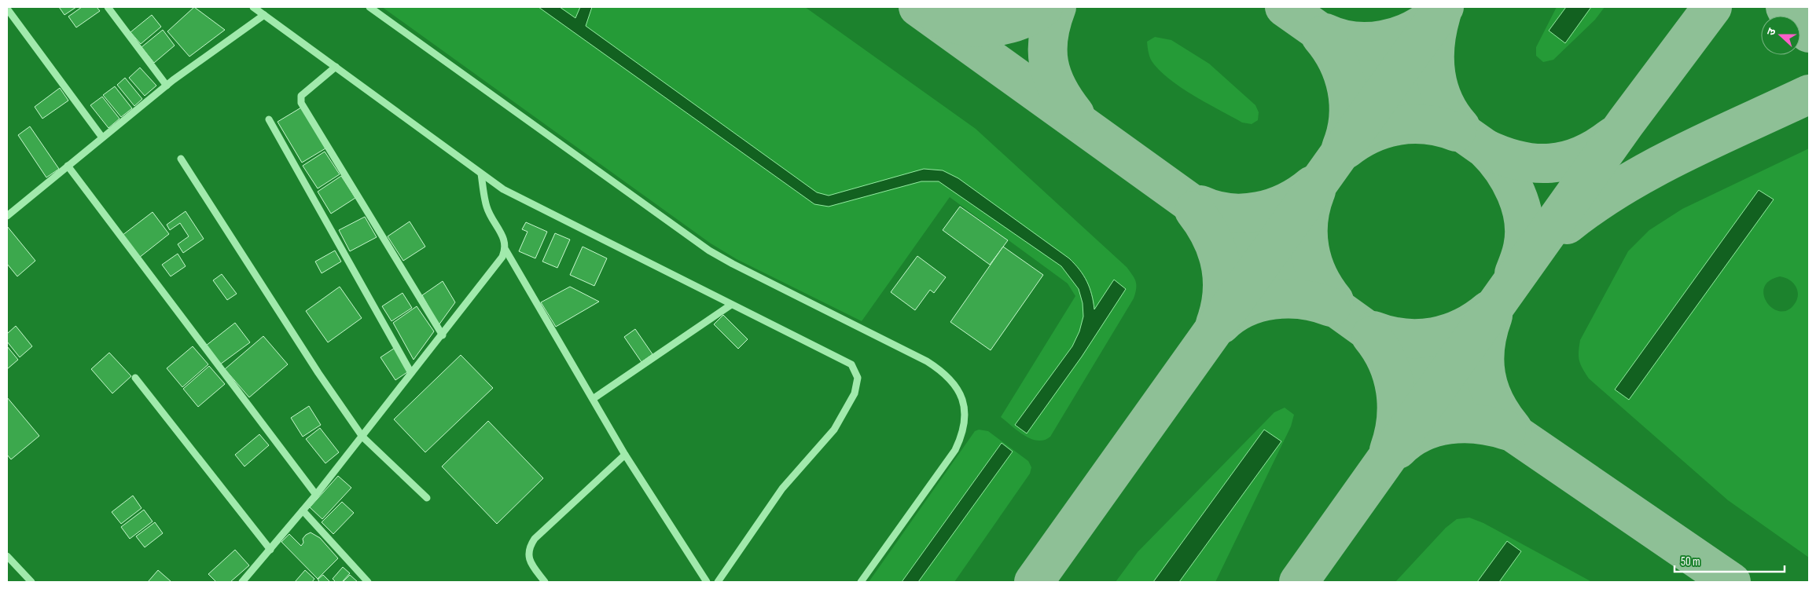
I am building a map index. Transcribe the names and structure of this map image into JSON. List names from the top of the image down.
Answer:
{
  "scale_bar": "50 m",
  "north": "left"
}
